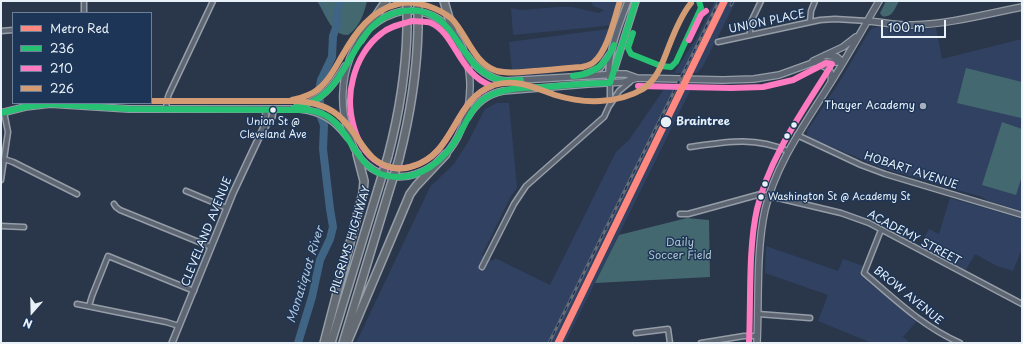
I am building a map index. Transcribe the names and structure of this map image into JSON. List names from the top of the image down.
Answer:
{
  "streets": {
    "highway": ["PILGRIMS HIGHWAY"],
    "street": [
      "UNION PLACE",
      "HOBART AVENUE",
      "CLEVELAND AVENUE",
      "ACADEMY STREET",
      "BROW AVENUE"
    ]
  },
  "crossings": [
    ["ACADEMY STREET", "BROW AVENUE"]
  ],
  "water": ["Monatiquot River"],
  "parks": ["Daily Soccer Field"],
  "places": [
    "Thayer Academy",
    "Union St @ Cleveland Ave",
    "Braintree",
    "Washington St @ Academy St"
  ],
  "lines": [
    "transit line 236",
    "transit line 226",
    "metro line Red",
    "transit line 210"
  ],
  "legend": [
    "Metro Red",
    "236",
    "210",
    "226"
  ],
  "scale_bar": "100 m",
  "north": "bottom"
}
